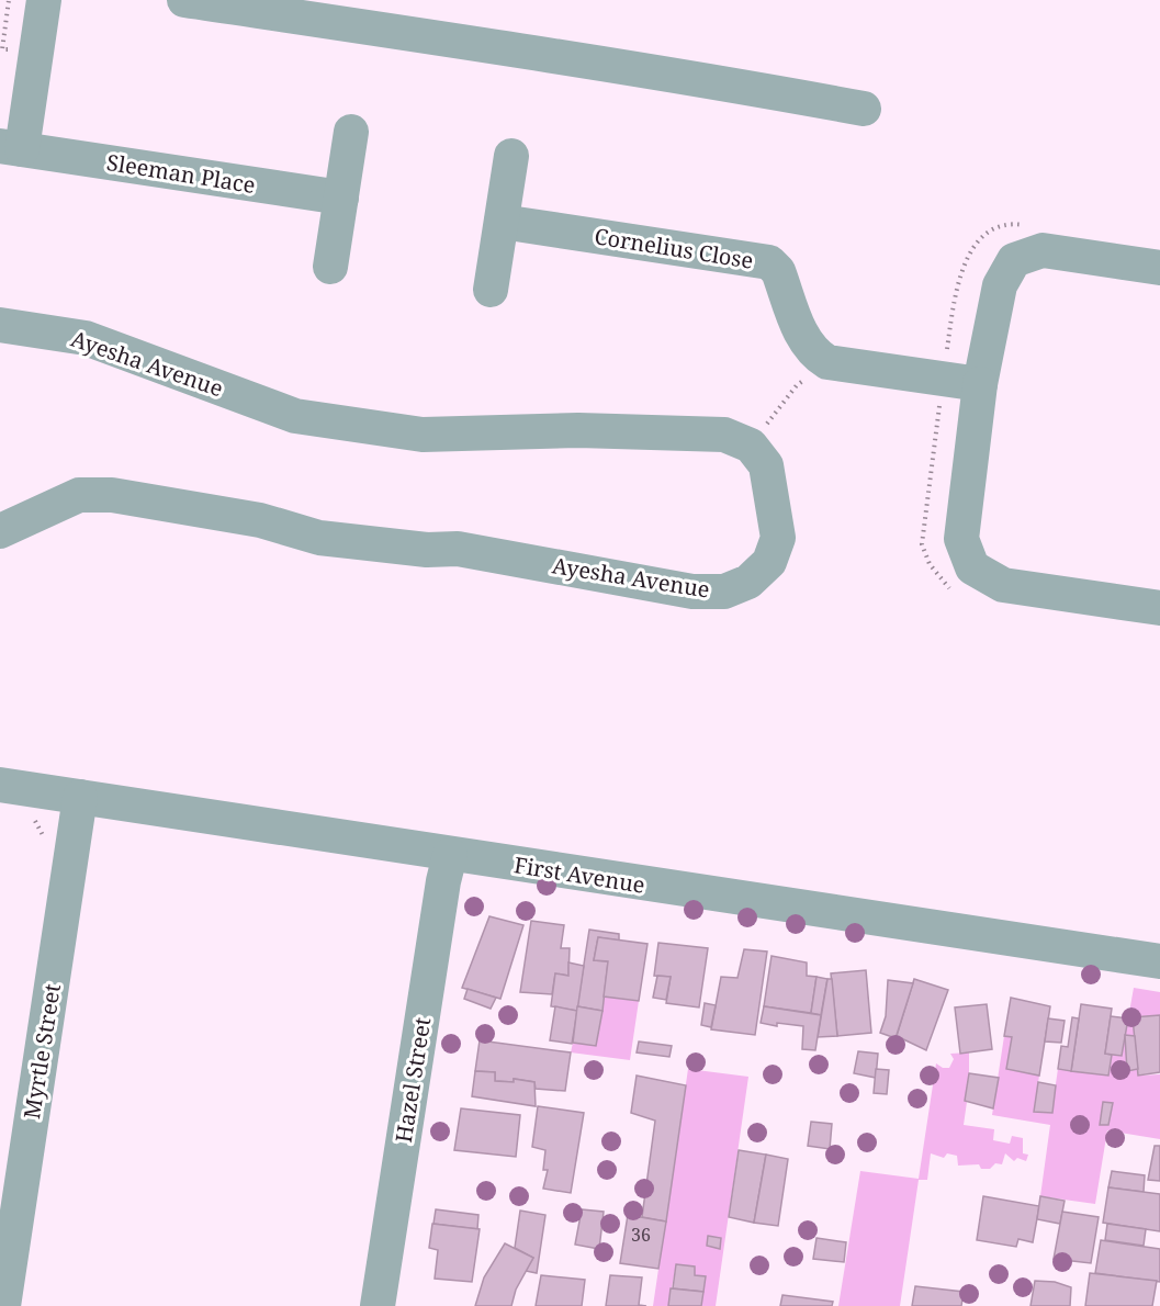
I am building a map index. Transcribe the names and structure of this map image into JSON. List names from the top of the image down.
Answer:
{
  "streets": {
    "street": [
      "Sleeman Place",
      "Cornelius Close",
      "Ayesha Avenue",
      "First Avenue",
      "Myrtle Street",
      "Hazel Street"
    ]
  },
  "crossings": [
    ["First Avenue", "Myrtle Street"],
    ["First Avenue", "Hazel Street"]
  ],
  "house_numbers": ["36"]
}
